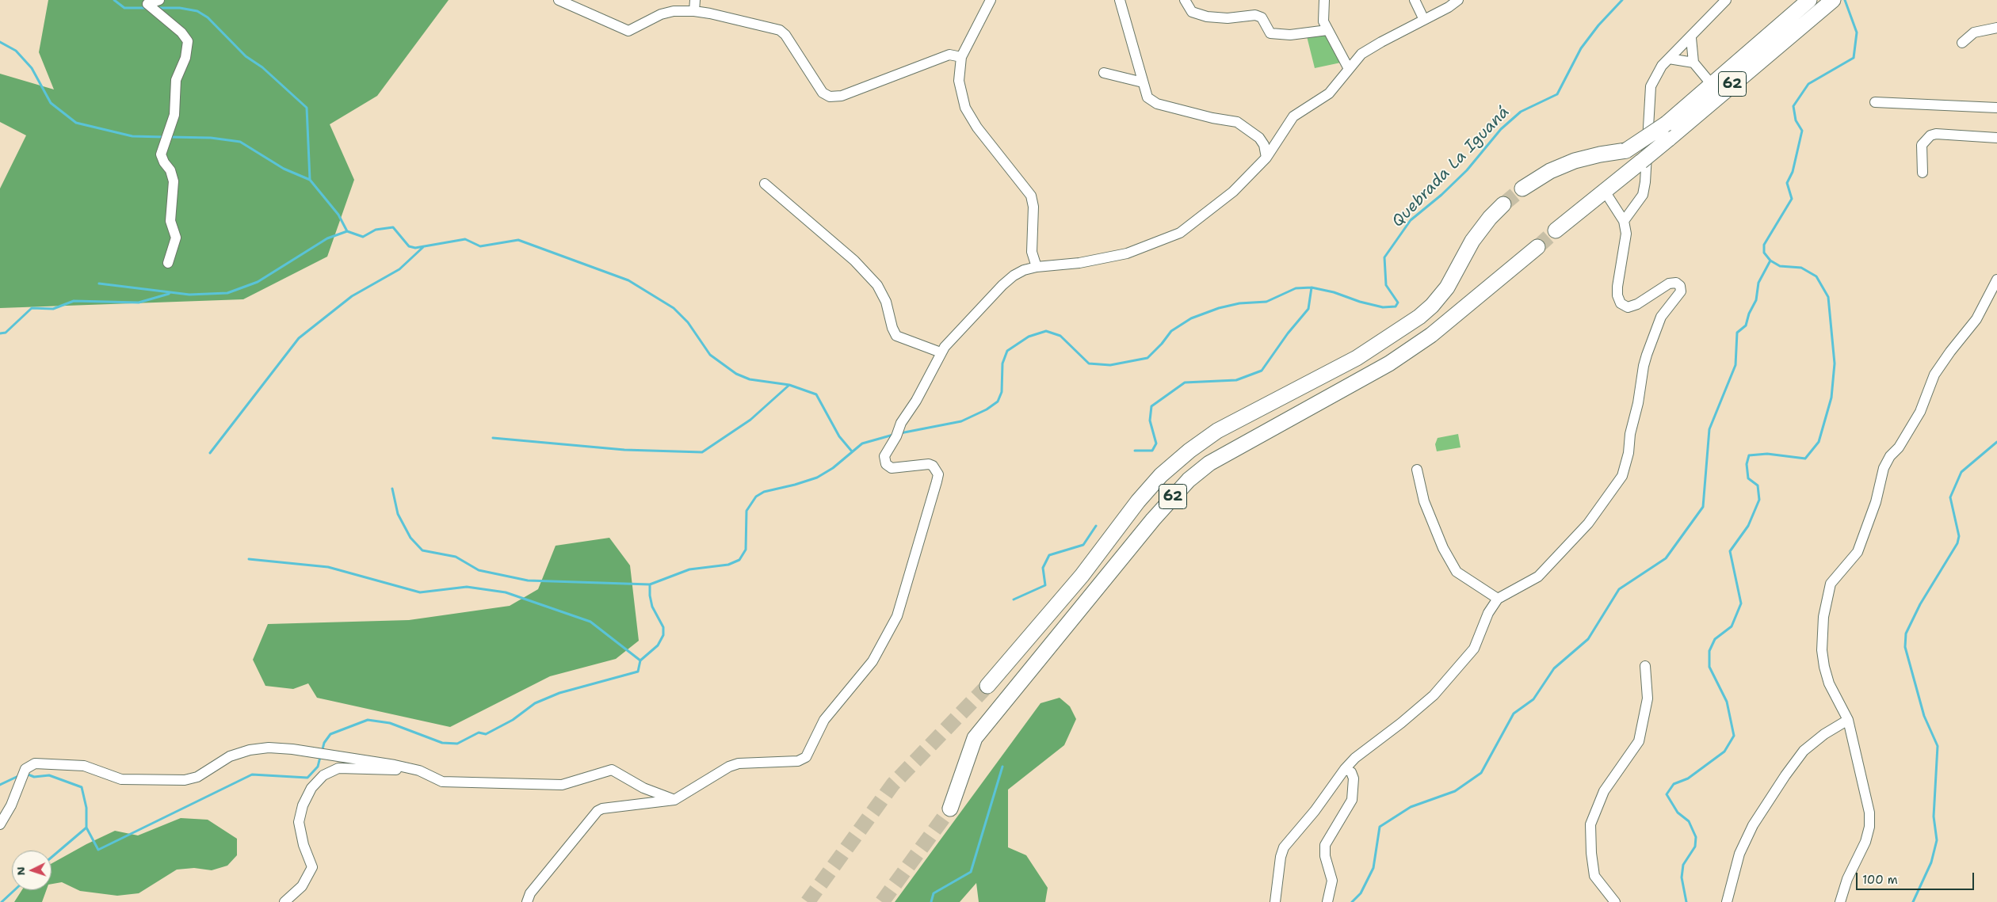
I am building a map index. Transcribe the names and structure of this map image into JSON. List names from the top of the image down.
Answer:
{
  "streets": {
    "highway": ["62"]
  },
  "water": ["Quebrada La Iguaná"],
  "scale_bar": "100 m",
  "north": "left"
}
